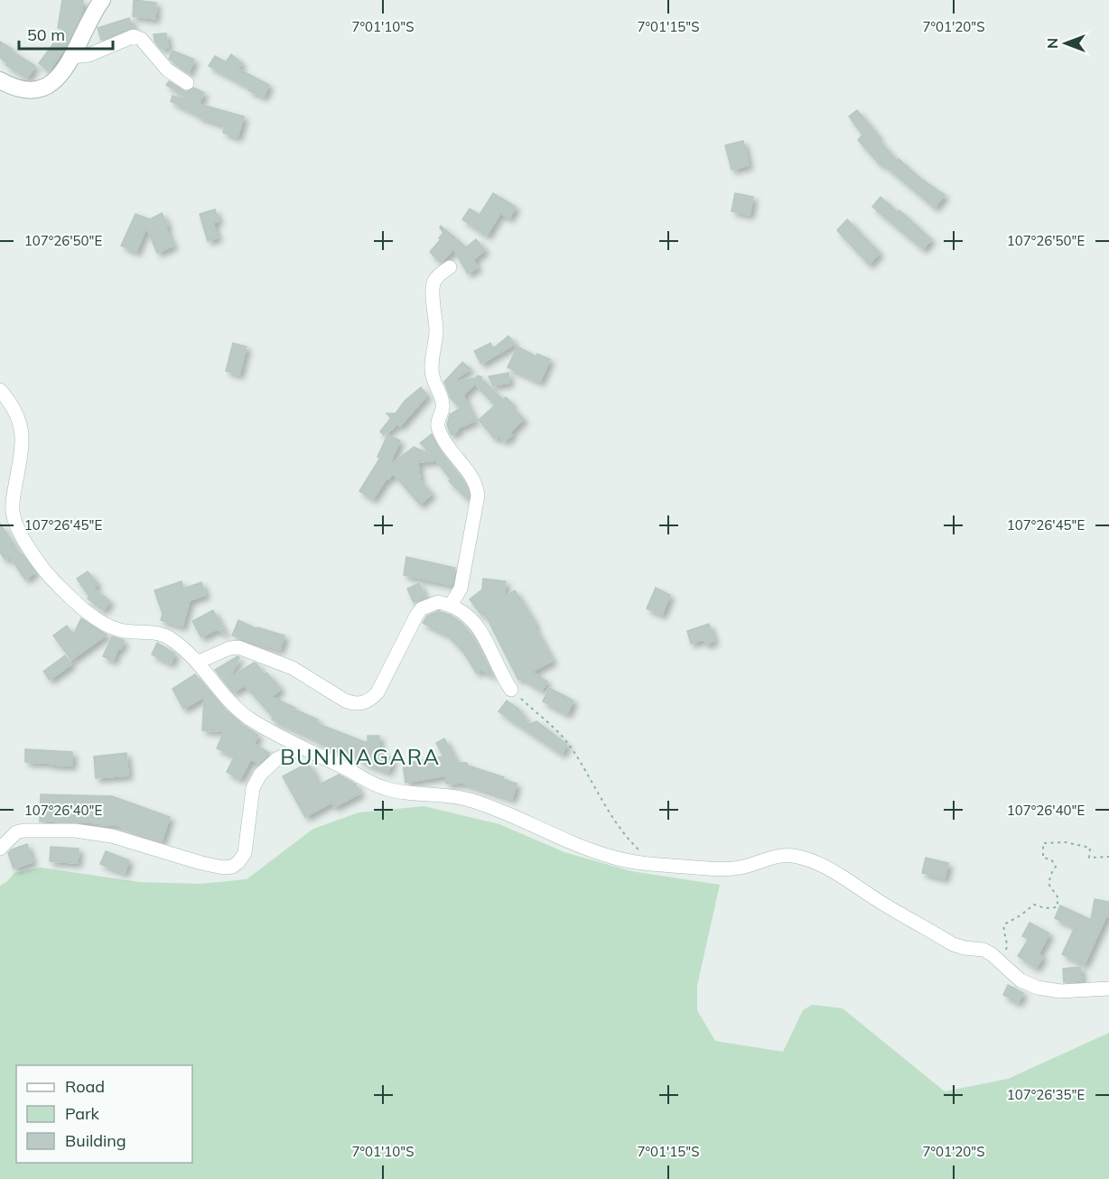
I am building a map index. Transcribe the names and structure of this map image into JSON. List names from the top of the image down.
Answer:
{
  "districts": ["BUNINAGARA"],
  "legend": ["Road", "Park", "Building"],
  "scale_bar": "50 m",
  "north": "left",
  "coordinates": [
    "7°01'10\"S",
    "7°01'15\"S",
    "7°01'20\"S",
    "107°26'50\"E",
    "107°26'45\"E",
    "107°26'40\"E",
    "107°26'35\"E"
  ]
}
